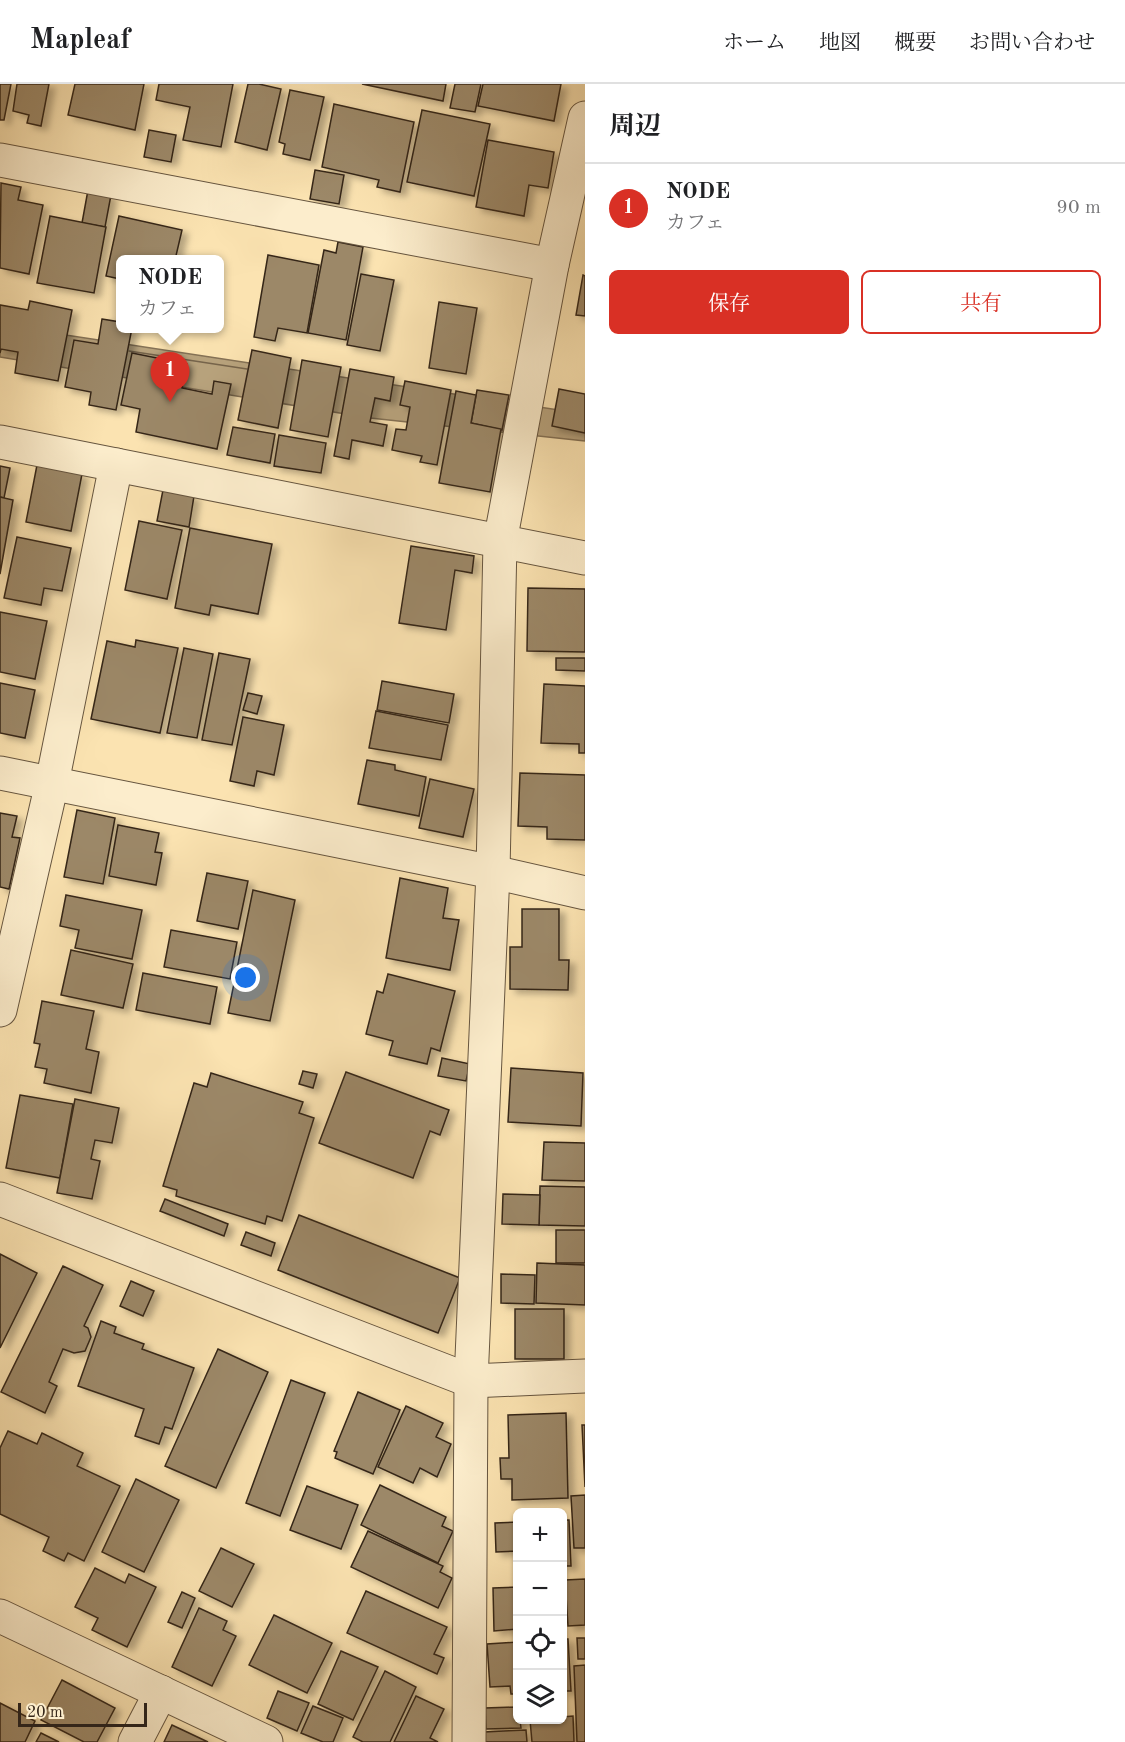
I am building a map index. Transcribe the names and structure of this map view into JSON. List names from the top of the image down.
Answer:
{
  "scale_bar": "20 m",
  "page": {
    "header": "Mapleaf",
    "nav": [
      "ホーム",
      "地図",
      "概要",
      "お問い合わせ"
    ],
    "heading": "周辺",
    "list": [
      {
        "mark": "1",
        "name": "NODE",
        "note": "カフェ",
        "value": "90 m"
      }
    ],
    "buttons": ["保存", "共有"],
    "popup": ["NODE", "カフェ"],
    "pins": "1",
    "map_buttons": ["+", "−"],
    "scale": "20 m"
  }
}
